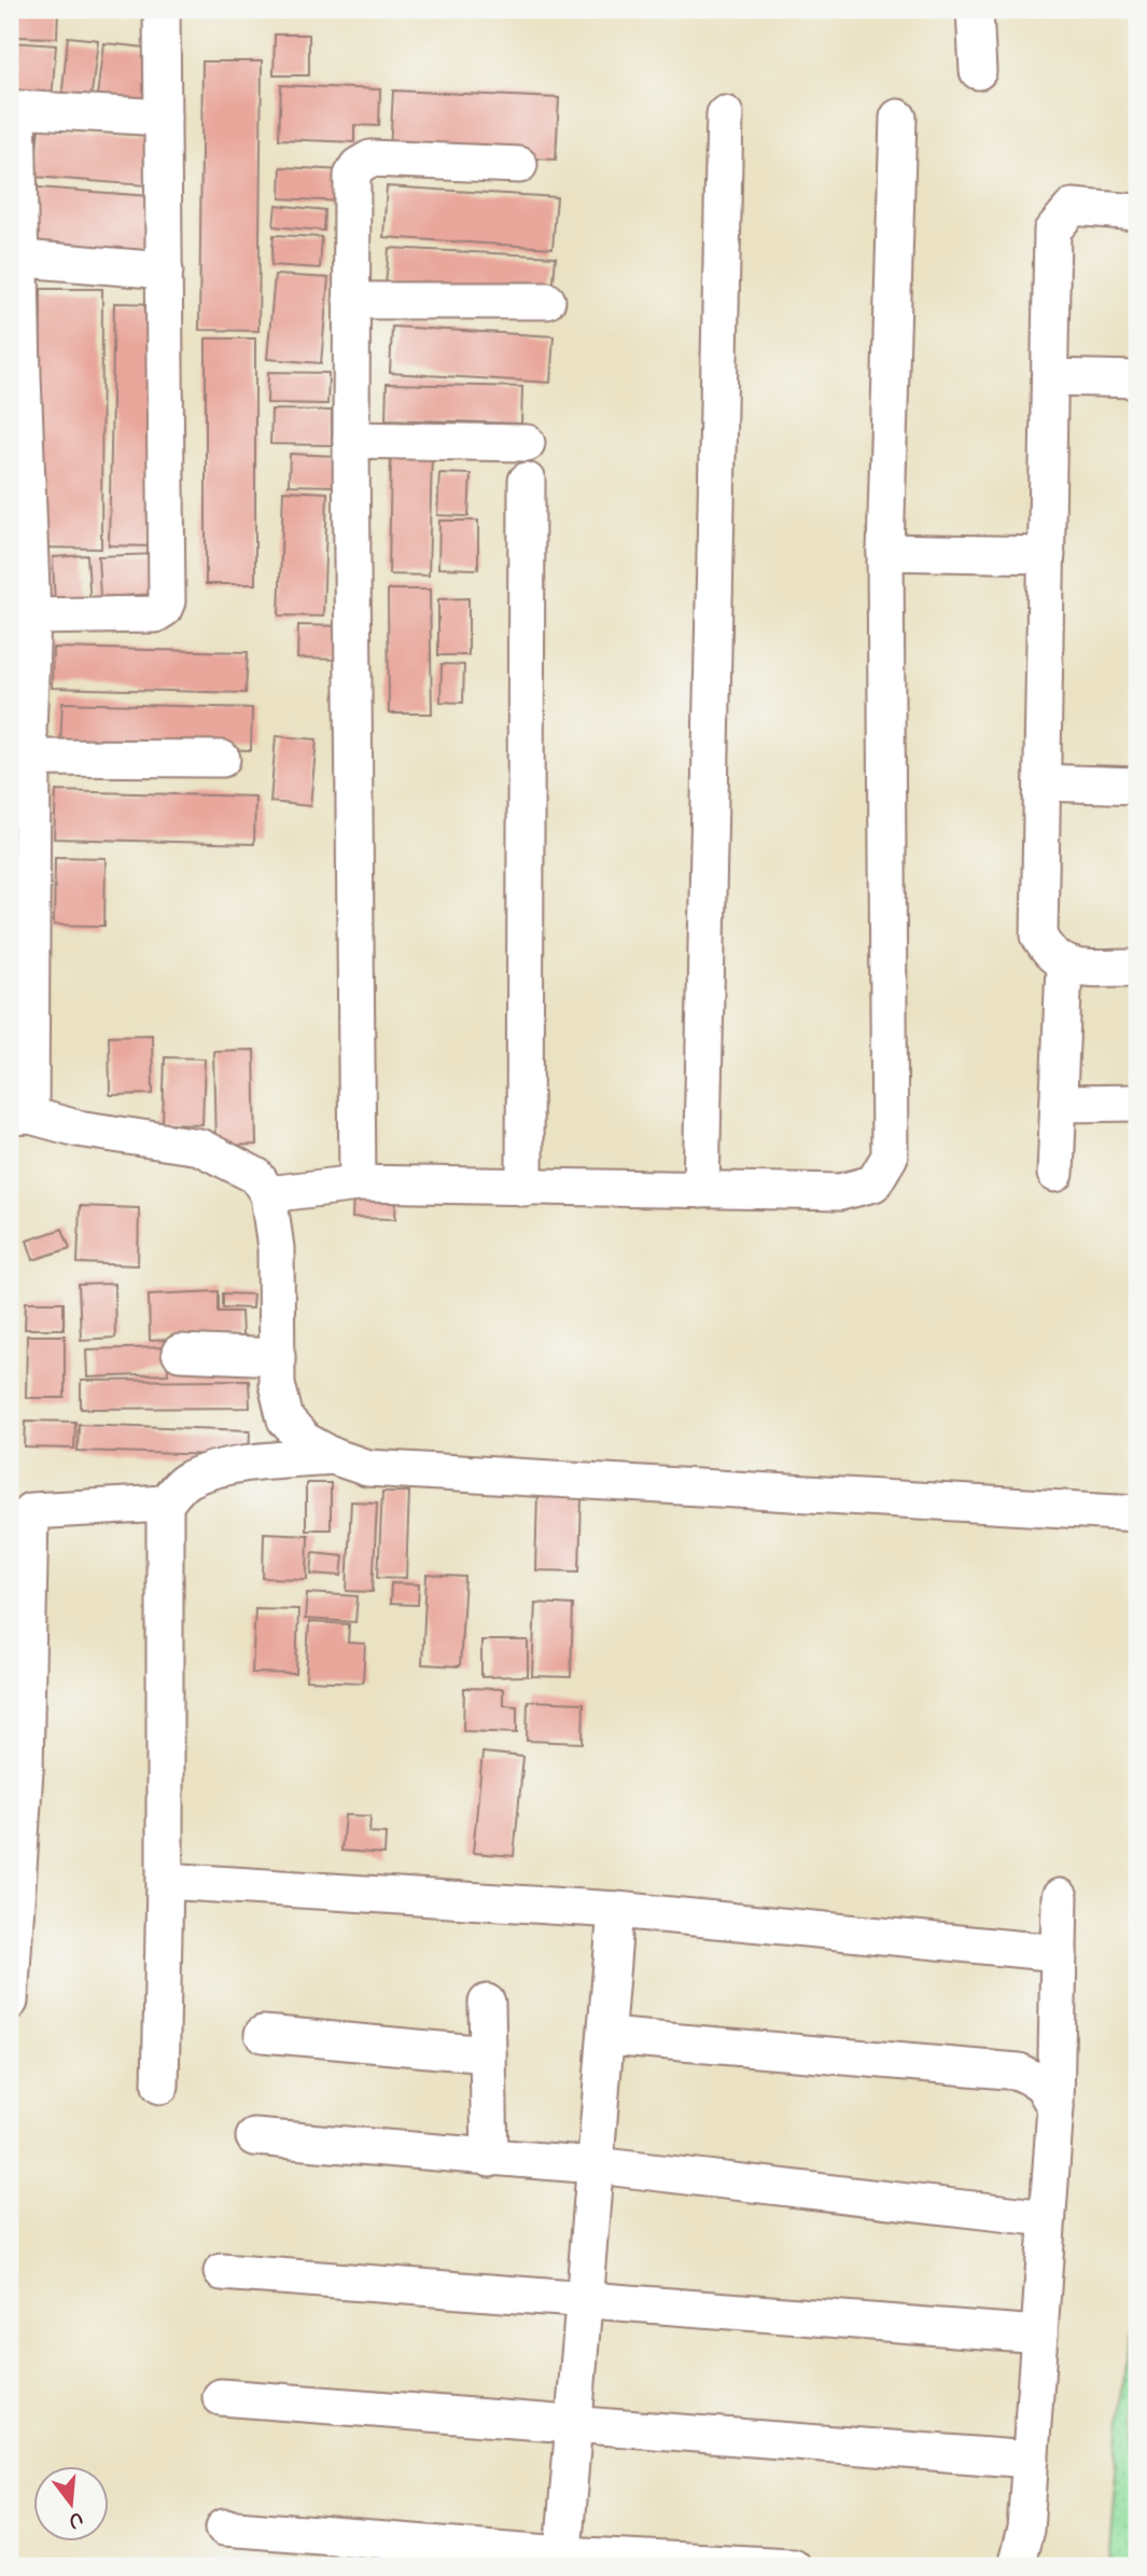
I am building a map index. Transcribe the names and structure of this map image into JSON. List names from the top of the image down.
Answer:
{
  "north": "bottom"
}
